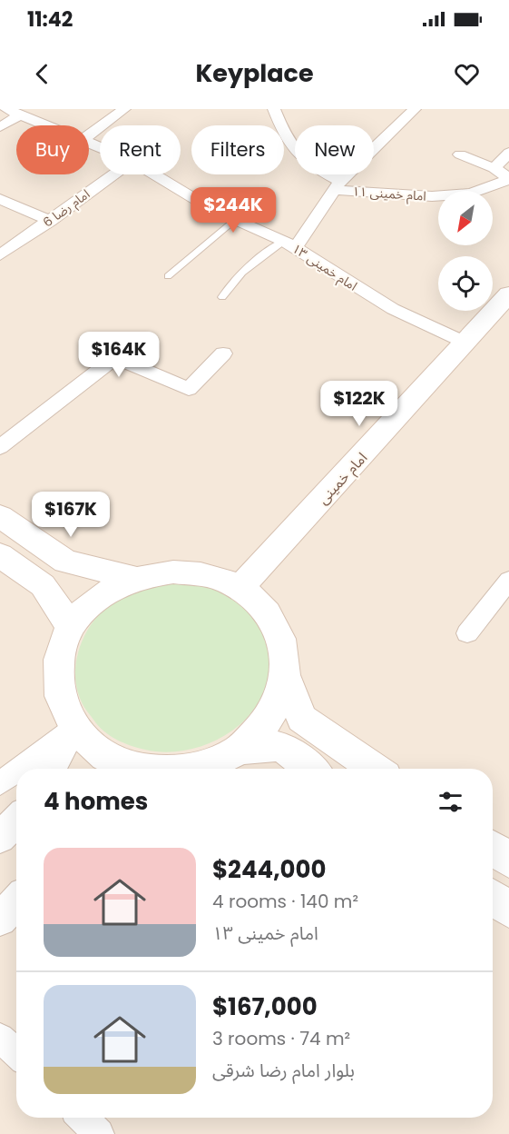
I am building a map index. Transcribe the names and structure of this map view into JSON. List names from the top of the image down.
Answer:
{
  "streets": {
    "main road": ["امام خمینی"],
    "street": ["امام خمینی ۱۱", "امام رضا 6", "امام خمینی ۱۳"]
  },
  "crossings": [
    ["امام خمینی ۱۳", "امام خمینی"]
  ],
  "north": "bottom left",
  "page": {
    "status": "11:42",
    "header": "Keyplace",
    "chip": [
      "Buy",
      "Rent",
      "Filters",
      "New"
    ],
    "price": [
      "$244K",
      "$164K",
      "$122K",
      "$167K"
    ],
    "heading": "4 homes",
    "list": [
      {
        "name": "$244,000",
        "note": "4 rooms · 140 m² · امام خمینی ۱۳"
      },
      {
        "name": "$167,000",
        "note": "3 rooms · 74 m² · بلوار امام رضا شرقی"
      }
    ]
  }
}
